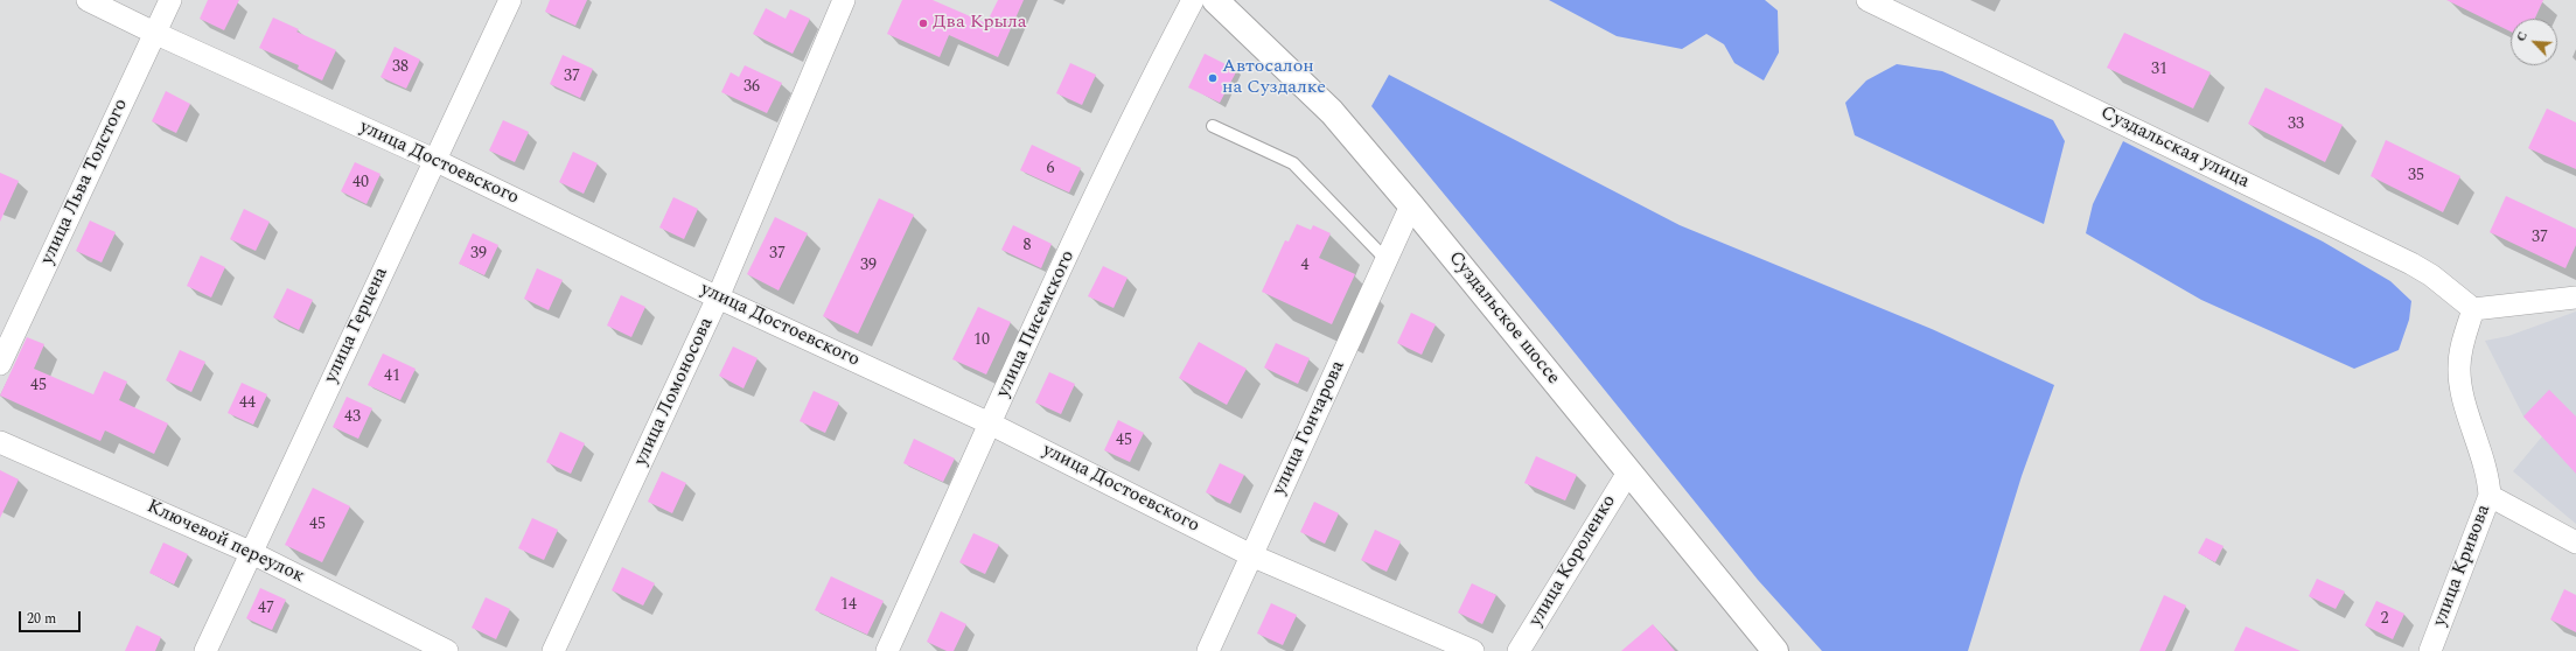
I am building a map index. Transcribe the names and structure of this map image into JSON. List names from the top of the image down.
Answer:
{
  "streets": {
    "main road": ["Суздальское шоссе"],
    "street": [
      "Суздальская улица",
      "улица Достоевского",
      "улица Льва Толстого",
      "улица Писемского",
      "улица Герцена",
      "улица Ломоносова",
      "улица Гончарова",
      "Ключевой переулок",
      "улица Короленко",
      "улица Кривова"
    ]
  },
  "crossings": [
    ["Суздальская улица", "улица Кривова"],
    ["улица Достоевского", "улица Льва Толстого"],
    ["улица Достоевского", "улица Писемского"],
    ["улица Достоевского", "улица Герцена"],
    ["улица Достоевского", "улица Ломоносова"],
    ["улица Достоевского", "улица Гончарова"],
    ["Суздальское шоссе", "улица Гончарова"],
    ["Суздальское шоссе", "улица Короленко"],
    ["улица Герцена", "Ключевой переулок"]
  ],
  "places": ["Два Крыла", "Автосалон на Суздалке"],
  "house_numbers": [
    "38",
    "31",
    "37",
    "36",
    "33",
    "6",
    "35",
    "40",
    "37",
    "8",
    "39",
    "37",
    "39",
    "4",
    "10",
    "41",
    "45",
    "44",
    "43",
    "45",
    "45",
    "14",
    "47",
    "2"
  ],
  "scale_bar": "20 m",
  "north": "top left"
}
